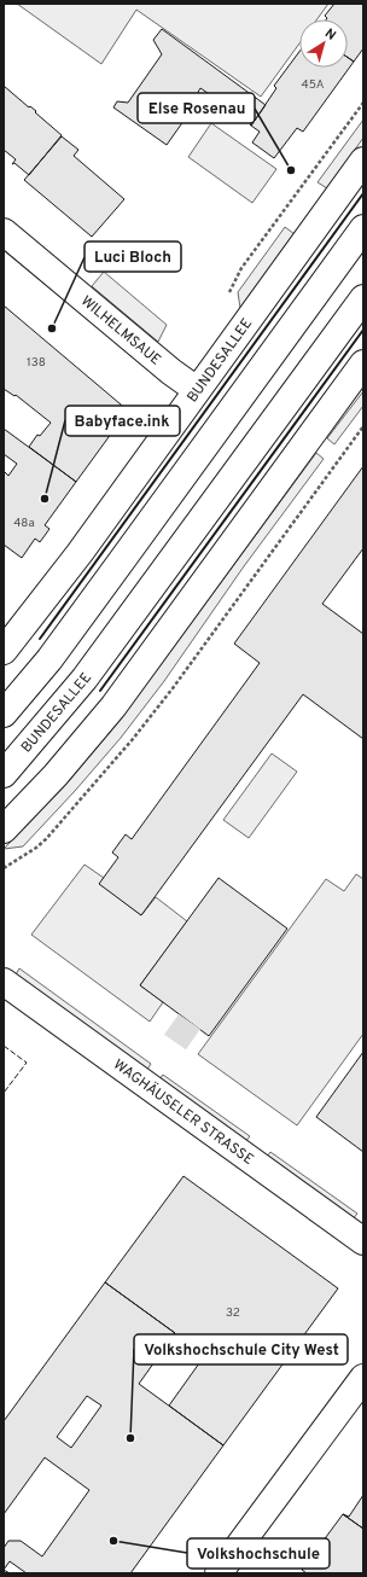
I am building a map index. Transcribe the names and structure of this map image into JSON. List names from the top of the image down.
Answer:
{
  "streets": {
    "main road": ["WILHELMSAUE", "BUNDESALLEE", "WAGHÄUSELER STRASSE"]
  },
  "crossings": [
    ["WILHELMSAUE", "BUNDESALLEE"]
  ],
  "places": [
    "Else Rosenau",
    "Luci Bloch",
    "Babyface.ink",
    "Volkshochschule City West",
    "Volkshochschule"
  ],
  "house_numbers": [
    "45A",
    "138",
    "48a",
    "32"
  ],
  "north": "top right"
}
